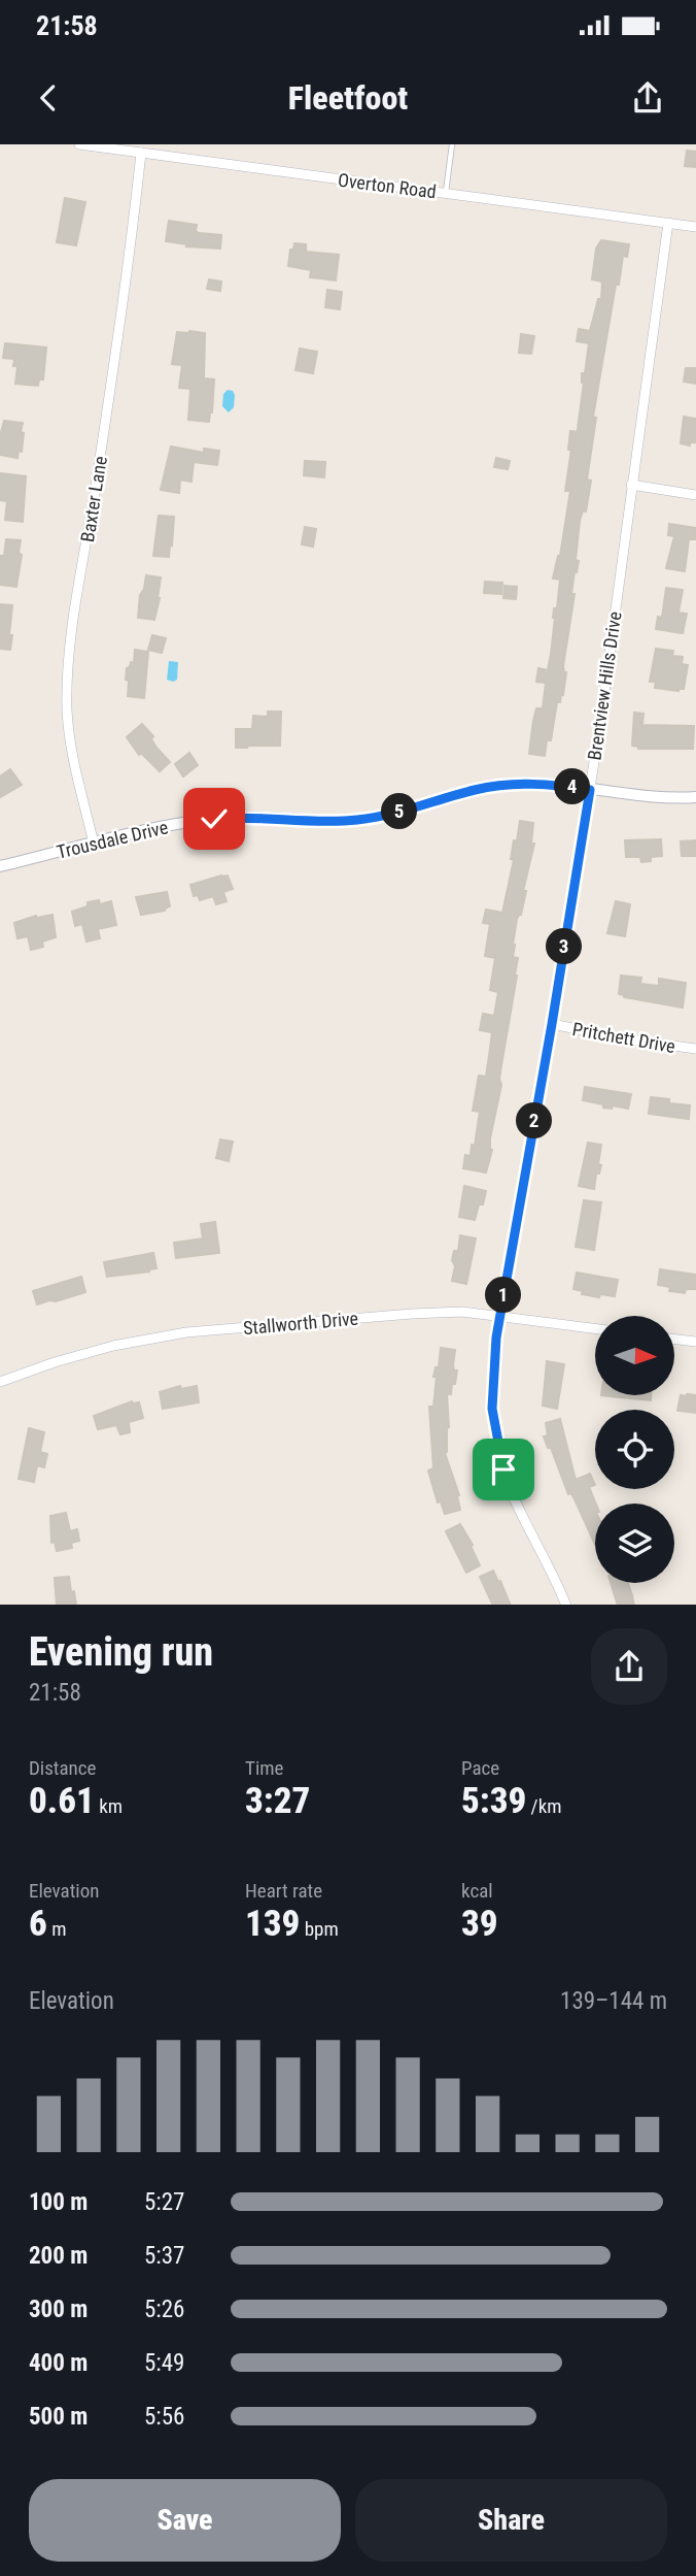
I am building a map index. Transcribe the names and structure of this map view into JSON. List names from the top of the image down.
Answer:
{
  "streets": {
    "street": [
      "Overton Road",
      "Baxter Lane",
      "Brentview Hills Drive",
      "Trousdale Drive",
      "Pritchett Drive",
      "Stallworth Drive"
    ]
  },
  "crossings": [
    ["Overton Road", "Baxter Lane"],
    ["Overton Road", "Brentview Hills Drive"],
    ["Baxter Lane", "Trousdale Drive"],
    ["Brentview Hills Drive", "Trousdale Drive"],
    ["Brentview Hills Drive", "Pritchett Drive"],
    ["Brentview Hills Drive", "Stallworth Drive"]
  ],
  "north": "right",
  "page": {
    "status": "21:58",
    "header": "Fleetfoot",
    "pins": [
      "4",
      "5",
      "3",
      "2",
      "1"
    ],
    "heading": ["Evening run", "21:58"],
    "stats": [
      ["Distance", "0.61 km"],
      ["Time", "3:27"],
      ["Pace", "5:39 /km"],
      ["Elevation", "6 m"],
      ["Heart rate", "139 bpm"],
      ["kcal", "39"]
    ],
    "chart": ["Elevation", "139–144 m"],
    "list": [
      {
        "name": "100 m",
        "note": "5:27"
      },
      {
        "name": "200 m",
        "note": "5:37"
      },
      {
        "name": "300 m",
        "note": "5:26"
      },
      {
        "name": "400 m",
        "note": "5:49"
      },
      {
        "name": "500 m",
        "note": "5:56"
      }
    ],
    "buttons": ["Save", "Share"]
  }
}
